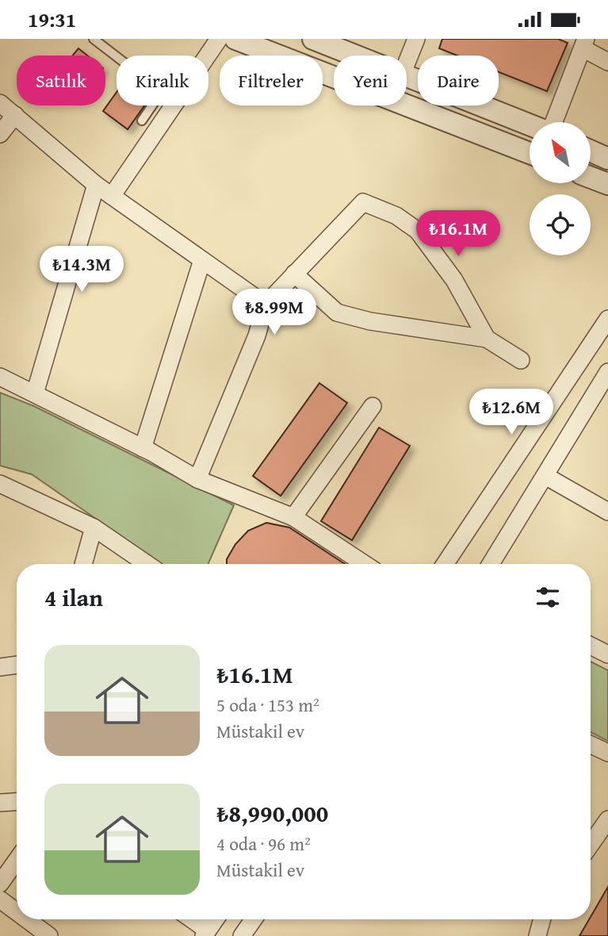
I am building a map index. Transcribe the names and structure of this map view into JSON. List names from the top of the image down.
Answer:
{
  "north": "top left",
  "page": {
    "status": "19:31",
    "chip": [
      "Satılık",
      "Kiralık",
      "Filtreler",
      "Yeni",
      "Daire"
    ],
    "price": [
      "₺16.1M",
      "₺14.3M",
      "₺8.99M",
      "₺12.6M"
    ],
    "heading": "4 ilan",
    "list": [
      {
        "name": "₺16.1M",
        "note": "5 oda · 153 m² · Müstakil ev"
      },
      {
        "name": "₺8,990,000",
        "note": "4 oda · 96 m² · Müstakil ev"
      }
    ]
  }
}
